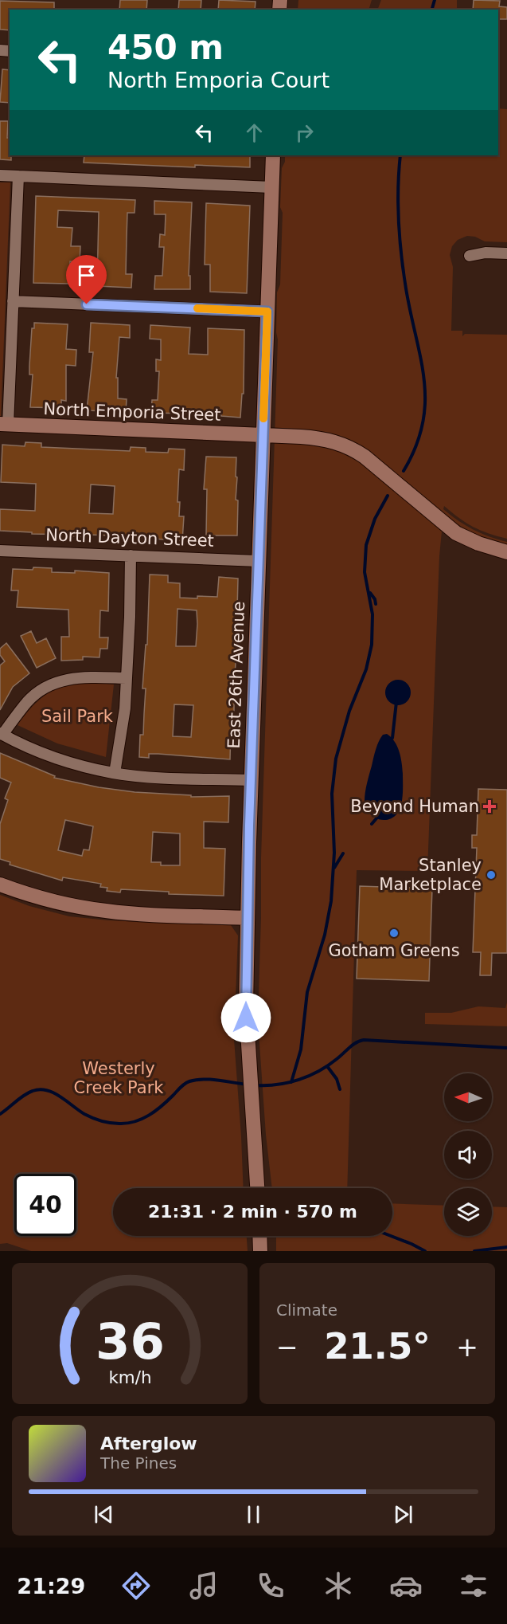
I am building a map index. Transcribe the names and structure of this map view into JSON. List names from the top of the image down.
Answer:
{
  "streets": {
    "street": ["North Emporia Street", "North Dayton Street", "East 26th Avenue"]
  },
  "crossings": [
    ["North Emporia Street", "East 26th Avenue"],
    ["North Dayton Street", "East 26th Avenue"]
  ],
  "parks": ["Sail Park", "Westerly Creek Park"],
  "places": {
    "health": ["Beyond Human"],
    "other": ["Stanley Marketplace", "Gotham Greens"]
  },
  "north": "left",
  "page": {
    "turn": ["450 m", "North Emporia Court"],
    "limit": "40",
    "trip": "21:31 · 2 min · 570 m",
    "tile": "Climate",
    "heat": ["−", "21.5°", "+"],
    "song": ["Afterglow", "The Pines"],
    "tabs": "21:29",
    "gauge": ["36", "km/h"]
  }
}
